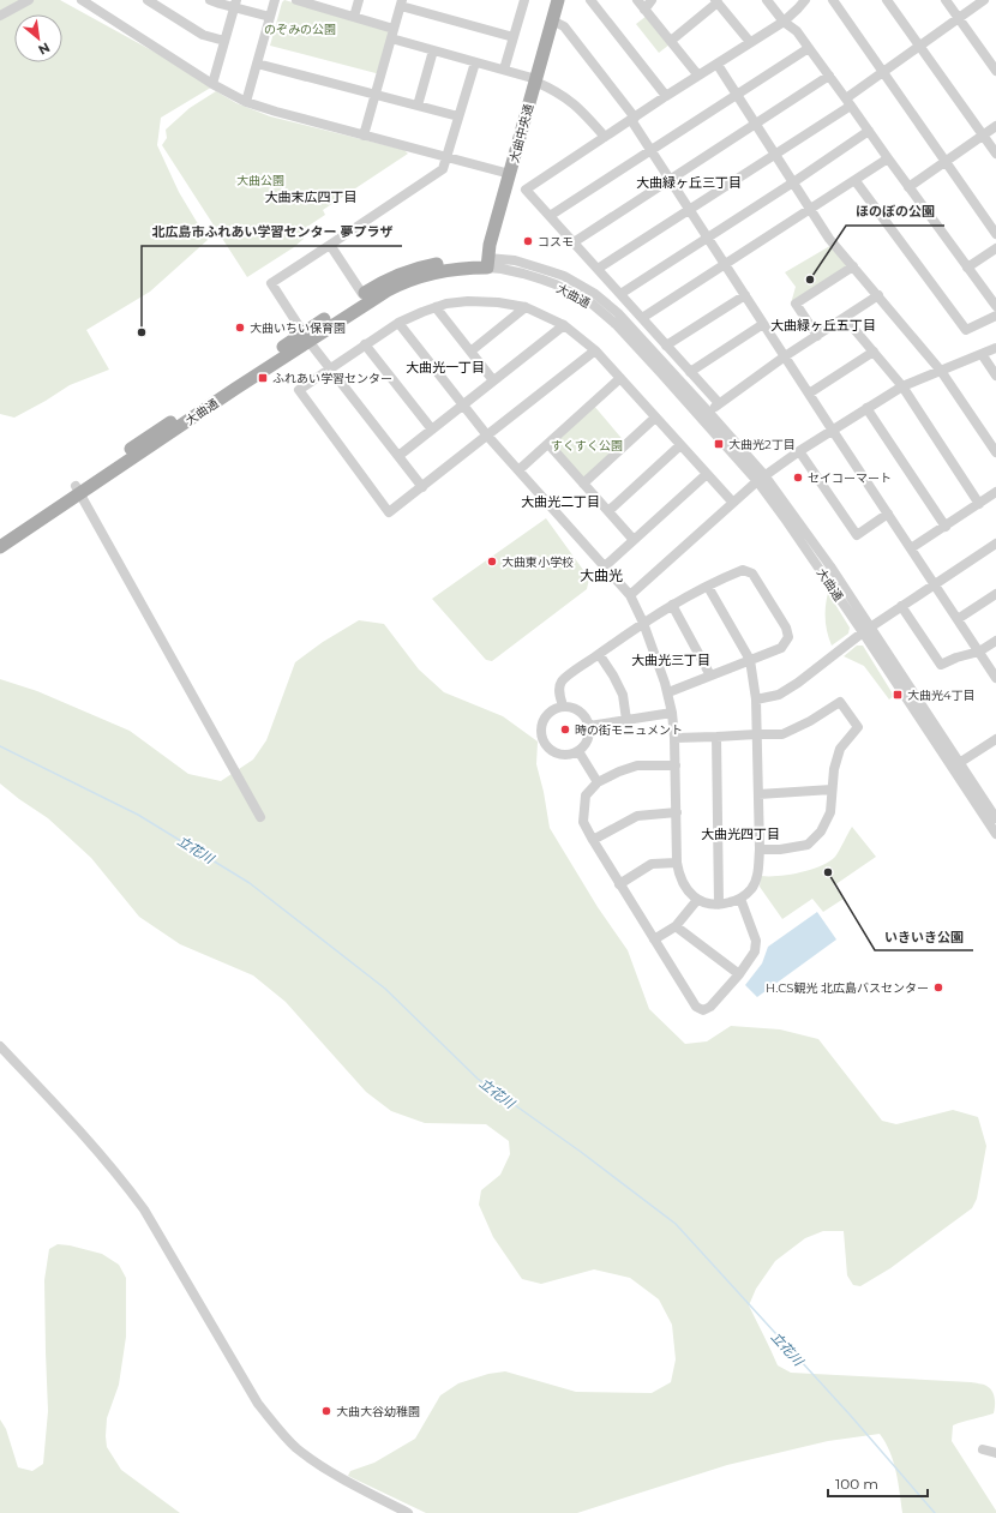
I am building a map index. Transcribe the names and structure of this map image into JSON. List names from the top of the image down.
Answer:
{
  "streets": {
    "main road": ["大曲中央通", "大曲通"]
  },
  "crossings": [
    ["大曲中央通", "大曲通"]
  ],
  "districts": [
    "大曲緑ヶ丘三丁目",
    "大曲末広四丁目",
    "大曲緑ヶ丘五丁目",
    "大曲光一丁目",
    "大曲光二丁目",
    "大曲光",
    "大曲光三丁目",
    "大曲光四丁目"
  ],
  "water": ["立花川"],
  "parks": ["のぞみの公園", "大曲公園", "すくすく公園"],
  "places": {
    "other": [
      "コスモ",
      "ほのぼの公園",
      "大曲いちい保育園",
      "北広島市ふれあい学習センター 夢プラザ",
      "セイコーマート",
      "大曲東小学校",
      "時の街モニュメント",
      "いきいき公園",
      "H.CS観光 北広島バスセンター",
      "大曲大谷幼稚園"
    ],
    "transit": ["ふれあい学習センター", "大曲光2丁目", "大曲光4丁目"]
  },
  "scale_bar": "100 m",
  "north": "bottom right"
}
